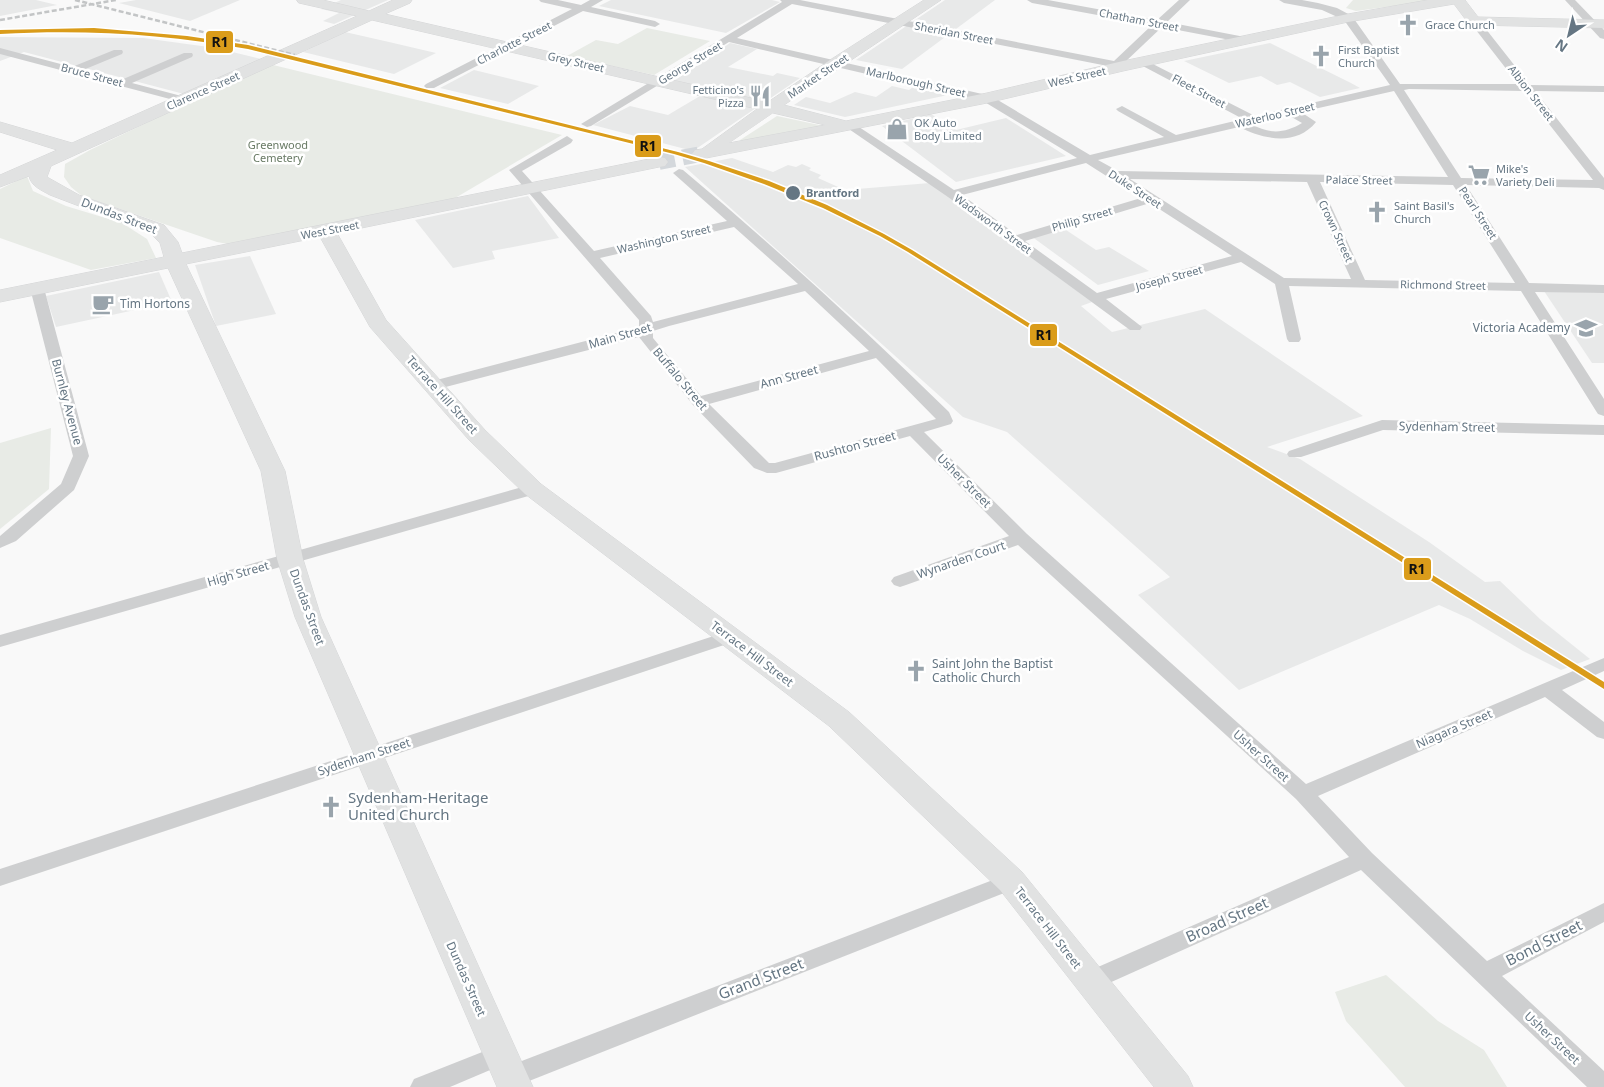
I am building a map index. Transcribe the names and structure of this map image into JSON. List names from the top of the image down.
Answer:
{
  "streets": {
    "street": [
      "Chatham Street",
      "Sheridan Street",
      "Charlotte Street",
      "Grey Street",
      "George Street",
      "Bruce Street",
      "Market Street",
      "West Street",
      "Marlborough Street",
      "Clarence Street",
      "Fleet Street",
      "Albion Street",
      "Waterloo Street",
      "Palace Street",
      "Duke Street",
      "Pearl Street",
      "Dundas Street",
      "Philip Street",
      "Wadsworth Street",
      "Crown Street",
      "Washington Street",
      "Joseph Street",
      "Richmond Street",
      "Main Street",
      "Ann Street",
      "Buffalo Street",
      "Terrace Hill Street",
      "Burnley Avenue",
      "Sydenham Street",
      "Rushton Street",
      "Usher Street",
      "Wynarden Court",
      "High Street",
      "Niagara Street",
      "Broad Street",
      "Bond Street",
      "Grand Street"
    ]
  },
  "crossings": [
    ["Chatham Street", "West Street"],
    ["Sheridan Street", "George Street"],
    ["Sheridan Street", "Market Street"],
    ["Sheridan Street", "West Street"],
    ["Charlotte Street", "Grey Street"],
    ["Grey Street", "George Street"],
    ["Grey Street", "Market Street"],
    ["Grey Street", "West Street"],
    ["Grey Street", "Clarence Street"],
    ["Grey Street", "Wadsworth Street"],
    ["George Street", "Marlborough Street"],
    ["Bruce Street", "Clarence Street"],
    ["Market Street", "West Street"],
    ["Market Street", "Marlborough Street"],
    ["West Street", "Marlborough Street"],
    ["West Street", "Fleet Street"],
    ["West Street", "Duke Street"],
    ["West Street", "Pearl Street"],
    ["West Street", "Dundas Street"],
    ["West Street", "Wadsworth Street"],
    ["West Street", "Buffalo Street"],
    ["West Street", "Terrace Hill Street"],
    ["West Street", "Burnley Avenue"],
    ["Marlborough Street", "Duke Street"],
    ["Clarence Street", "Dundas Street"],
    ["Fleet Street", "Waterloo Street"],
    ["Albion Street", "Waterloo Street"],
    ["Albion Street", "Palace Street"],
    ["Waterloo Street", "Duke Street"],
    ["Waterloo Street", "Pearl Street"],
    ["Waterloo Street", "Wadsworth Street"],
    ["Palace Street", "Duke Street"],
    ["Palace Street", "Pearl Street"],
    ["Palace Street", "Crown Street"],
    ["Duke Street", "Philip Street"],
    ["Duke Street", "Joseph Street"],
    ["Duke Street", "Richmond Street"],
    ["Pearl Street", "Richmond Street"],
    ["Dundas Street", "Sydenham Street"],
    ["Dundas Street", "High Street"],
    ["Dundas Street", "Grand Street"],
    ["Philip Street", "Wadsworth Street"],
    ["Wadsworth Street", "Joseph Street"],
    ["Crown Street", "Richmond Street"],
    ["Washington Street", "Buffalo Street"],
    ["Main Street", "Buffalo Street"],
    ["Main Street", "Terrace Hill Street"],
    ["Ann Street", "Buffalo Street"],
    ["Ann Street", "Rushton Street"],
    ["Buffalo Street", "Rushton Street"],
    ["Terrace Hill Street", "Sydenham Street"],
    ["Terrace Hill Street", "High Street"],
    ["Terrace Hill Street", "Broad Street"],
    ["Terrace Hill Street", "Grand Street"],
    ["Rushton Street", "Usher Street"],
    ["Usher Street", "Wynarden Court"],
    ["Usher Street", "Niagara Street"],
    ["Usher Street", "Broad Street"],
    ["Usher Street", "Bond Street"]
  ],
  "parks": ["Greenwood Cemetery"],
  "places": {
    "church": [
      "Grace Church",
      "First Baptist Church",
      "Saint Basil's Church",
      "Saint John the Baptist Catholic Church",
      "Sydenham-Heritage United Church"
    ],
    "restaurant": ["Fetticino's Pizza"],
    "shop": ["OK Auto Body Limited"],
    "supermarket": ["Mike's Variety Deli"],
    "other": ["Brantford"],
    "cafe": ["Tim Hortons"],
    "school or university": ["Victoria Academy"]
  },
  "lines": ["transit line R1"],
  "north": "bottom left"
}
